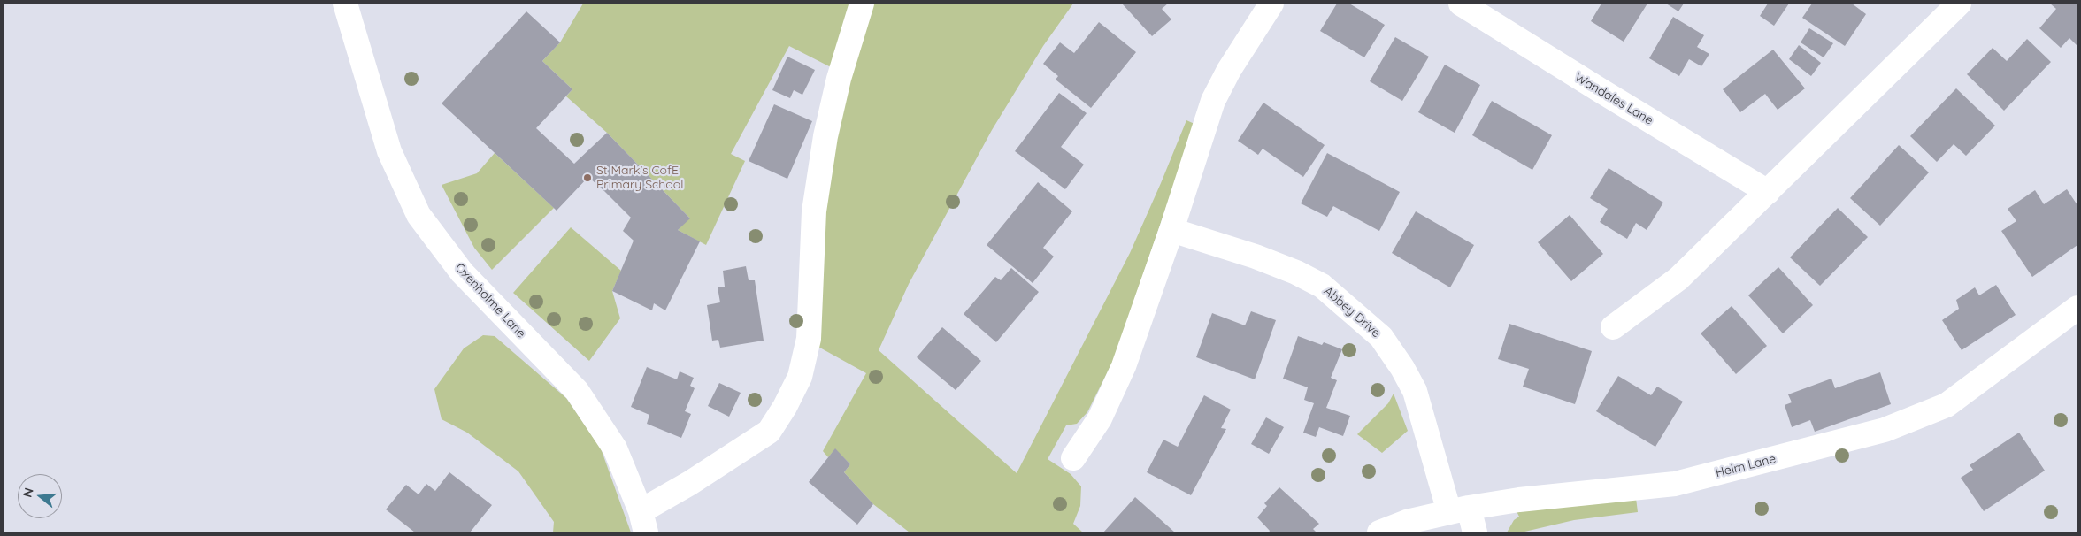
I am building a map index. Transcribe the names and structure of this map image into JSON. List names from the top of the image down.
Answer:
{
  "streets": {
    "street": [
      "Wandales Lane",
      "Oxenholme Lane",
      "Abbey Drive",
      "Helm Lane"
    ]
  },
  "crossings": [
    ["Abbey Drive", "Helm Lane"]
  ],
  "places": ["St Mark's CofE Primary School"],
  "north": "left"
}
